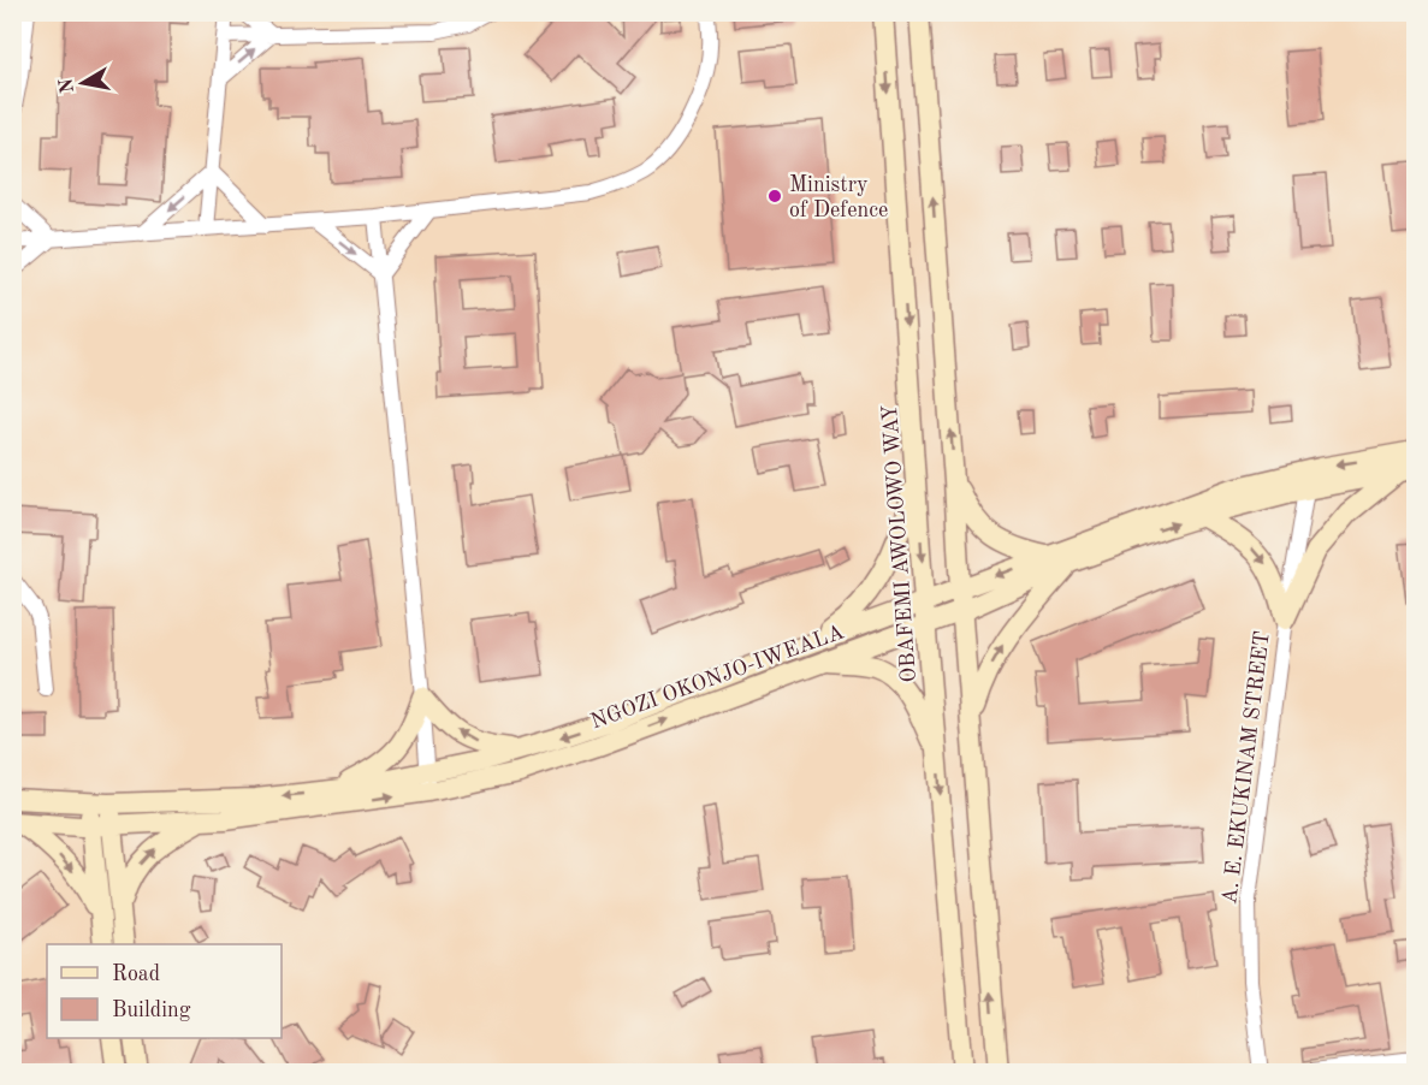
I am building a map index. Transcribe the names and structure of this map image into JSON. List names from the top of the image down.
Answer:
{
  "streets": {
    "street": ["OBAFEMI AWOLOWO WAY", "NGOZI OKONJO-IWEALA", "A. E. EKUKINAM STREET"]
  },
  "crossings": [
    ["OBAFEMI AWOLOWO WAY", "NGOZI OKONJO-IWEALA"],
    ["NGOZI OKONJO-IWEALA", "A. E. EKUKINAM STREET"]
  ],
  "places": ["Ministry of Defence"],
  "legend": ["Road", "Building"],
  "north": "left"
}
